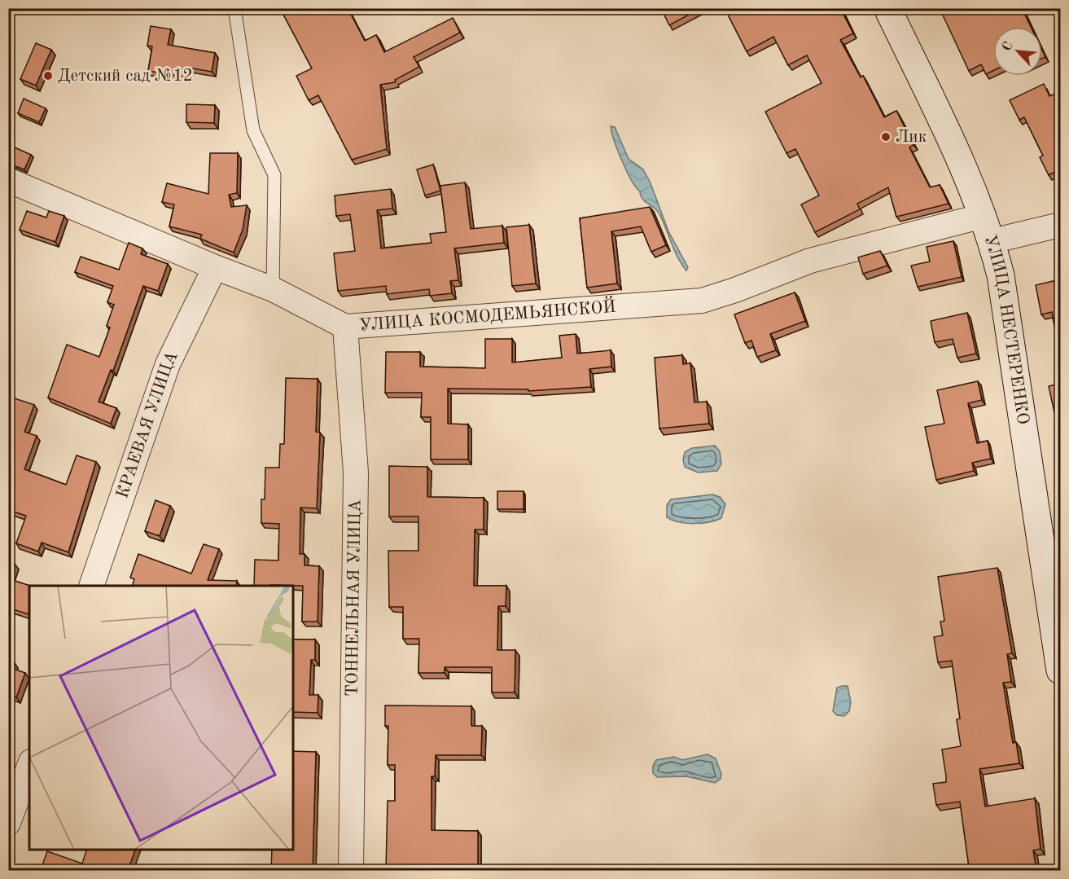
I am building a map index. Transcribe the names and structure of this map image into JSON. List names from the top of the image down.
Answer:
{
  "streets": {
    "street": [
      "УЛИЦА КОСМОДЕМЬЯНСКОЙ",
      "УЛИЦА НЕСТЕРЕНКО",
      "КРАЕВАЯ УЛИЦА",
      "ТОННЕЛЬНАЯ УЛИЦА"
    ]
  },
  "crossings": [
    ["УЛИЦА КОСМОДЕМЬЯНСКОЙ", "УЛИЦА НЕСТЕРЕНКО"],
    ["УЛИЦА КОСМОДЕМЬЯНСКОЙ", "КРАЕВАЯ УЛИЦА"],
    ["УЛИЦА КОСМОДЕМЬЯНСКОЙ", "ТОННЕЛЬНАЯ УЛИЦА"]
  ],
  "places": ["Детский сад №12", "Лик"],
  "north": "top left"
}
